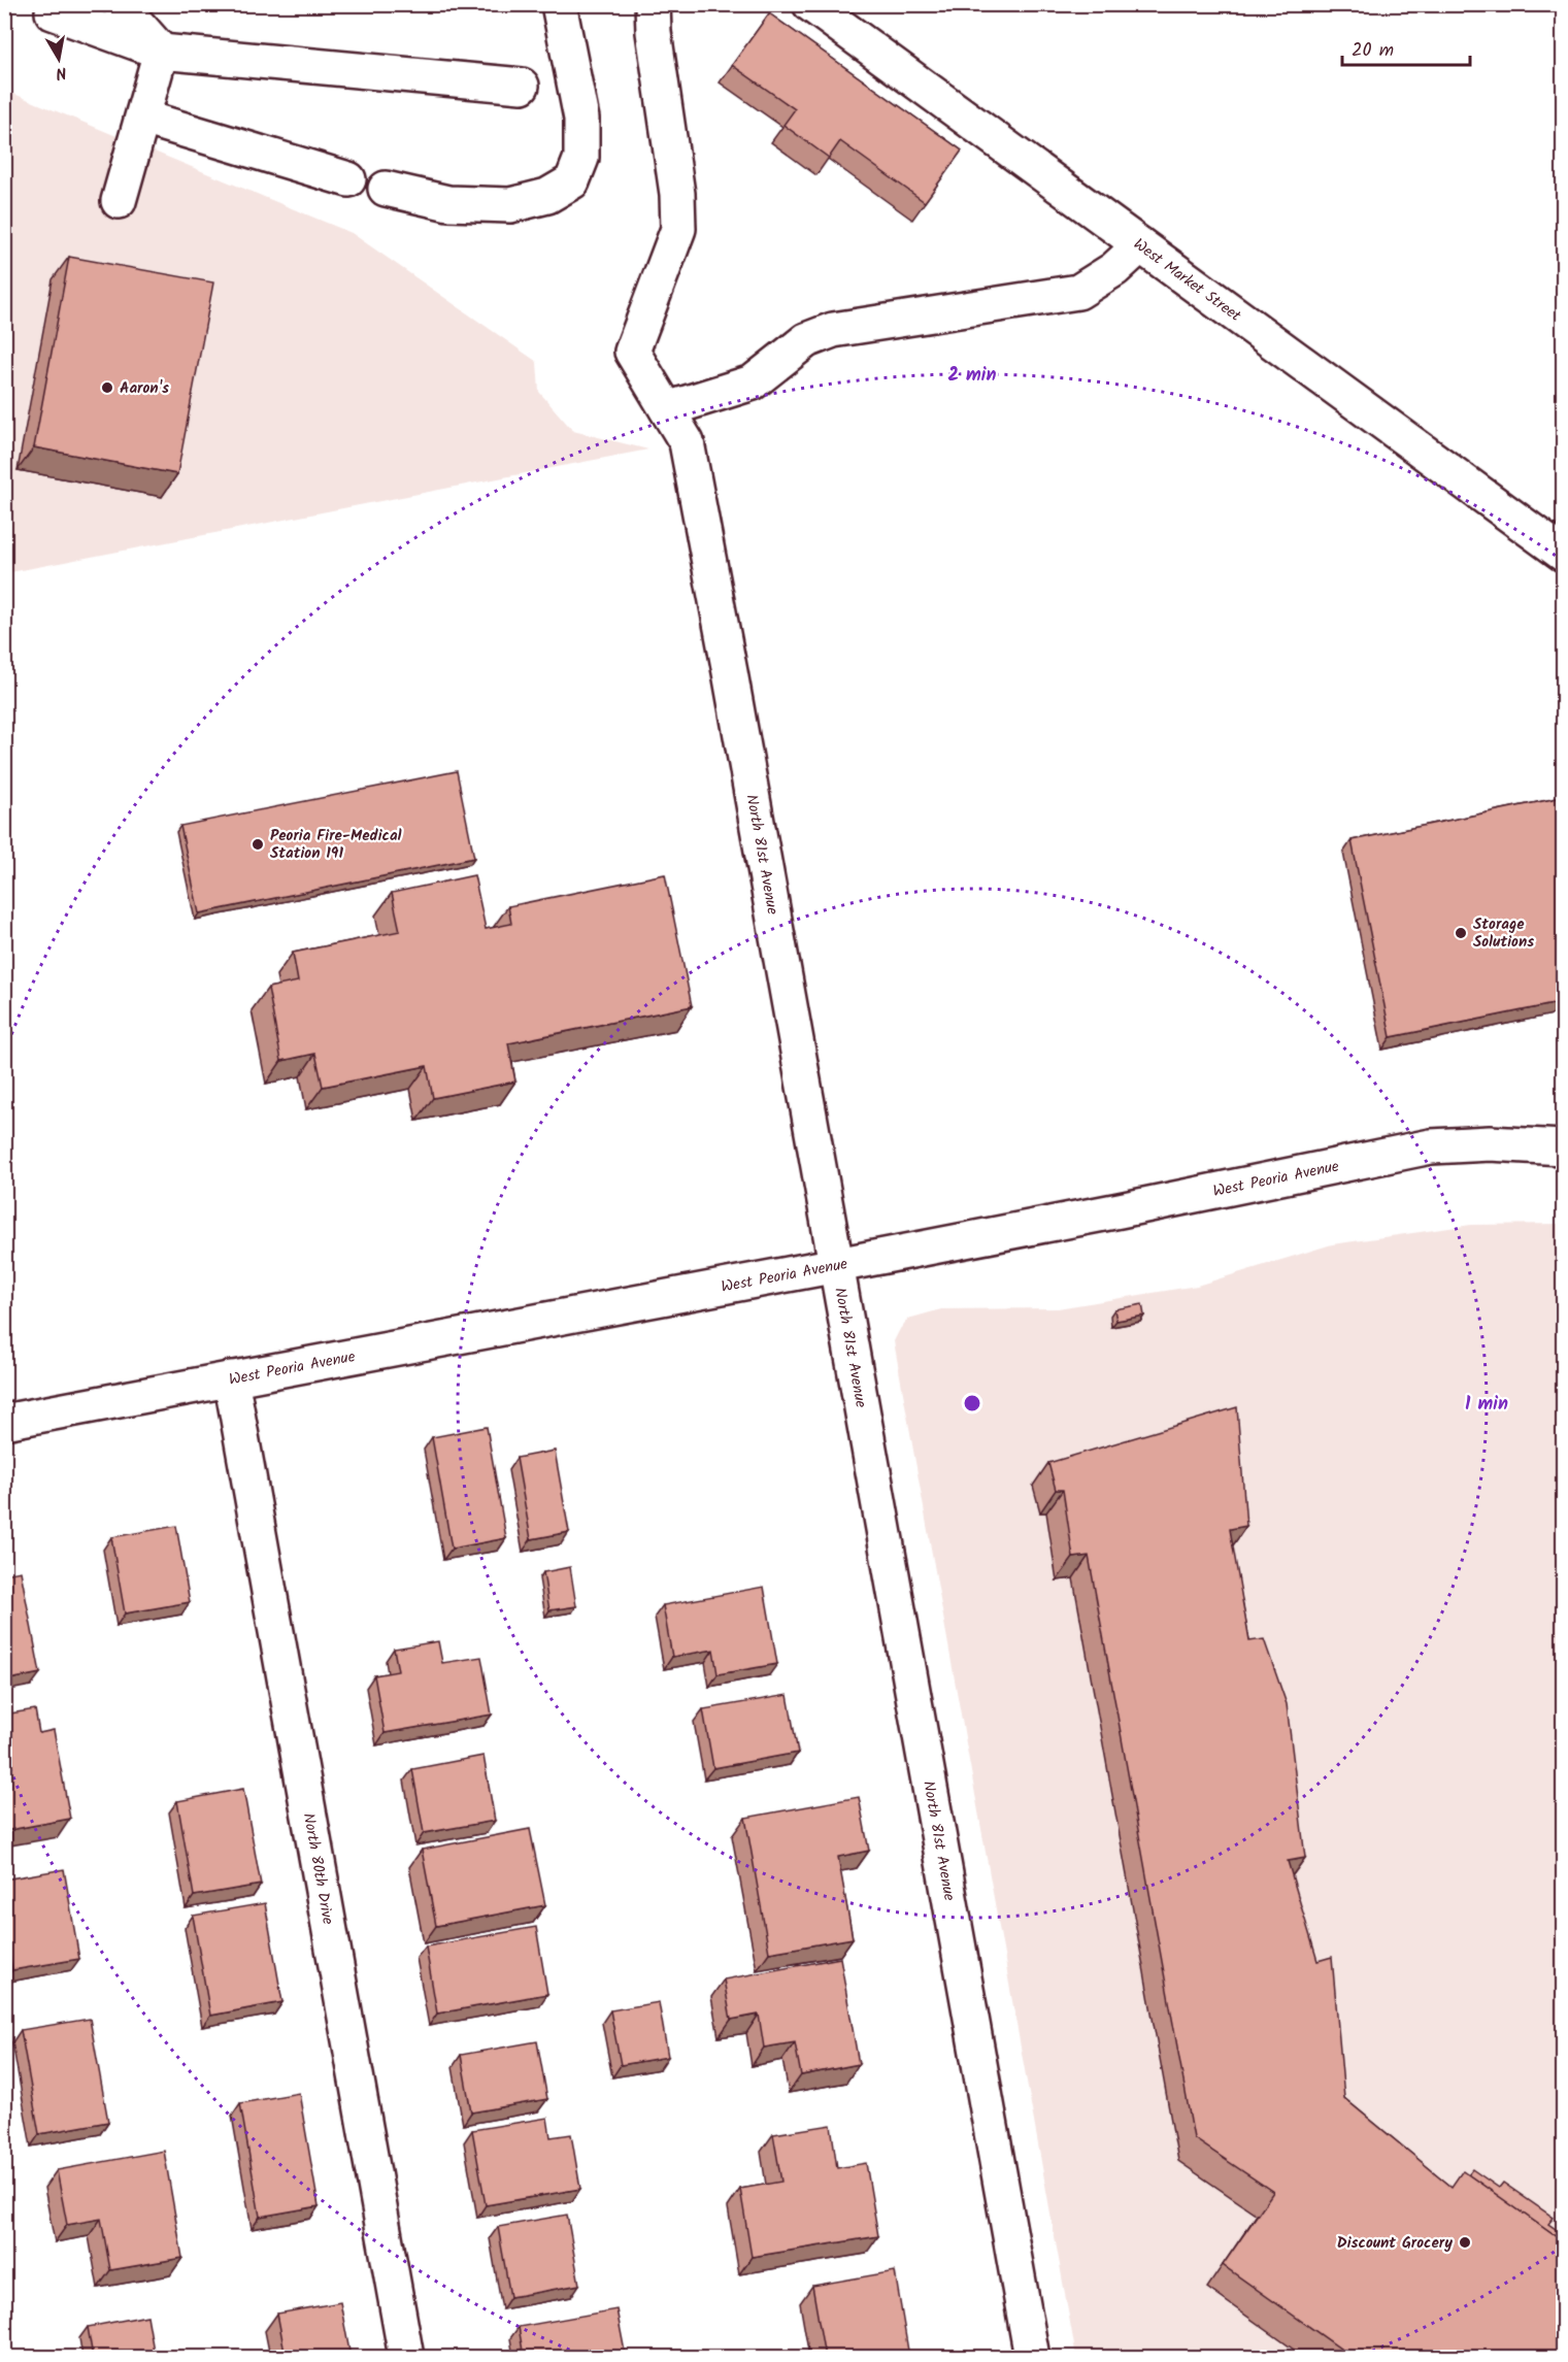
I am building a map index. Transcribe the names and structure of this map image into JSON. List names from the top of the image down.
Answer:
{
  "streets": {
    "street": [
      "West Market Street",
      "North 81st Avenue",
      "West Peoria Avenue",
      "North 80th Drive"
    ]
  },
  "crossings": [
    ["North 81st Avenue", "West Peoria Avenue"],
    ["West Peoria Avenue", "North 80th Drive"]
  ],
  "places": [
    "Aaron's",
    "Peoria Fire-Medical Station 191",
    "Storage Solutions",
    "Discount Grocery"
  ],
  "scale_bar": "20 m",
  "north": "bottom",
  "rings": ["2 min", "1 min"]
}
